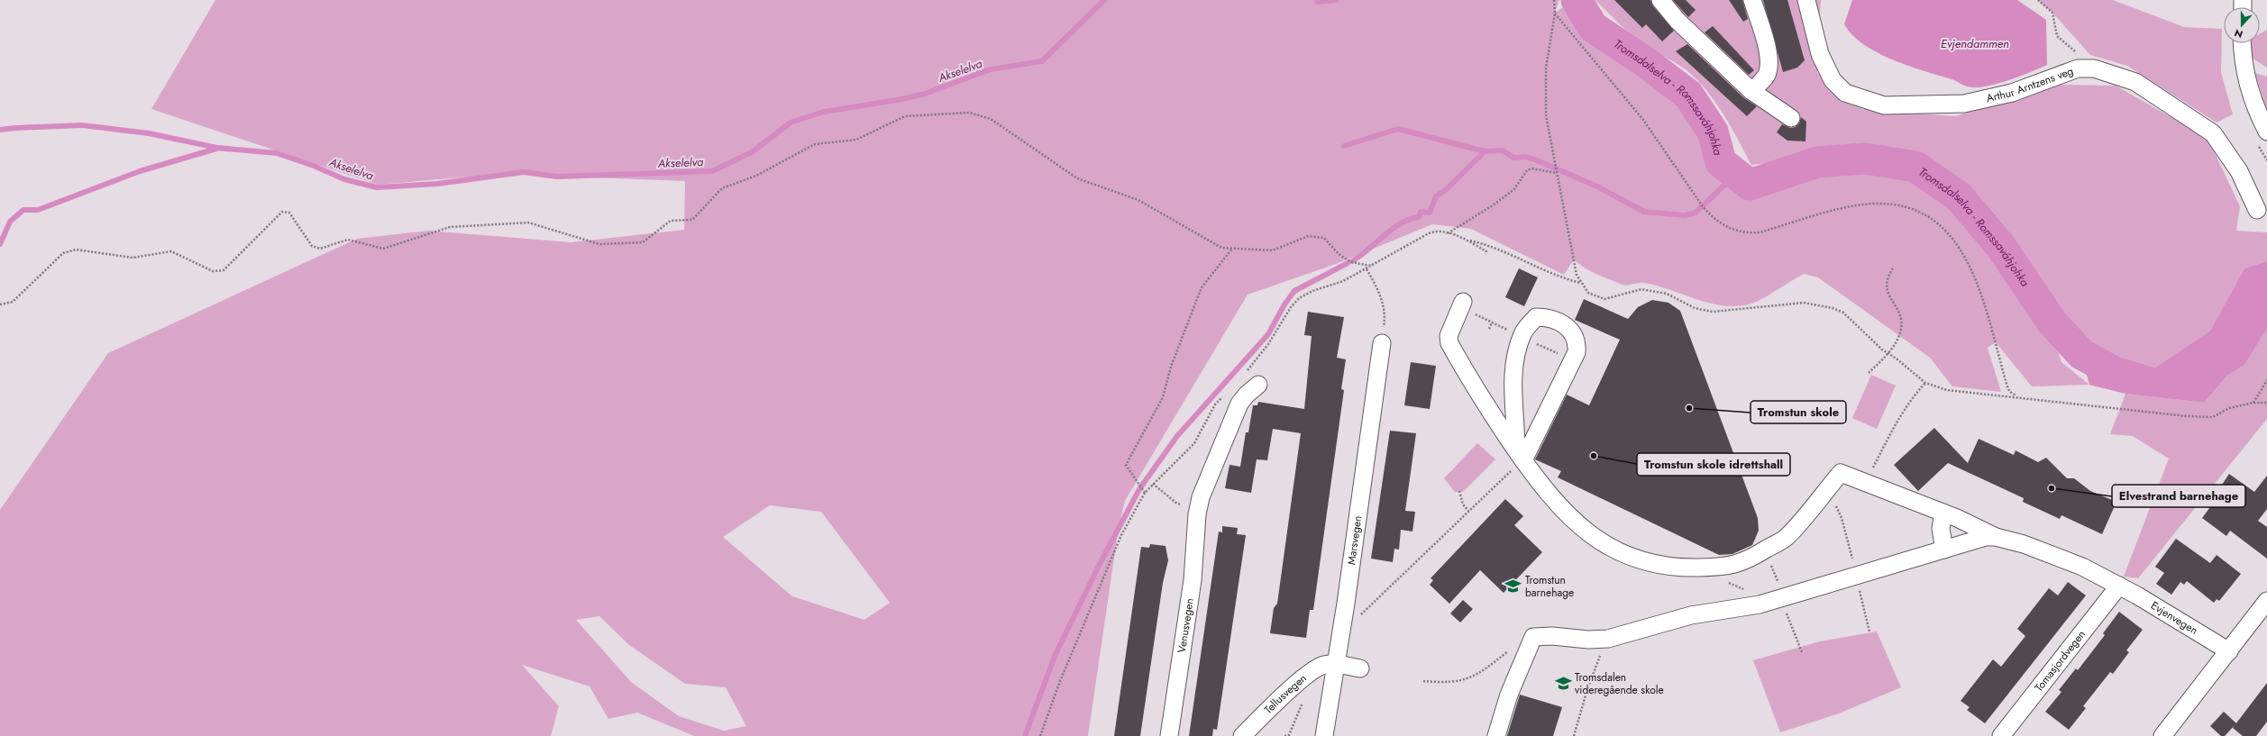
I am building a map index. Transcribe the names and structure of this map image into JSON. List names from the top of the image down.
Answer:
{
  "streets": {
    "street": [
      "Arthur Arntzens veg",
      "Marsvegen",
      "Evjenvegen",
      "Venusvegen",
      "Tomasjordvegen",
      "Tellusvegen"
    ]
  },
  "crossings": [
    ["Marsvegen", "Tellusvegen"],
    ["Evjenvegen", "Tomasjordvegen"]
  ],
  "water": ["Evjendammen", "Akselelva", "Tromsdalselva - Romssaváhjohka"],
  "places": {
    "other": ["Tromstun skole", "Tromstun skole idrettshall", "Elvestrand barnehage"],
    "school or university": ["Tromstun barnehage", "Tromsdalen videregående skole"]
  },
  "north": "bottom"
}
